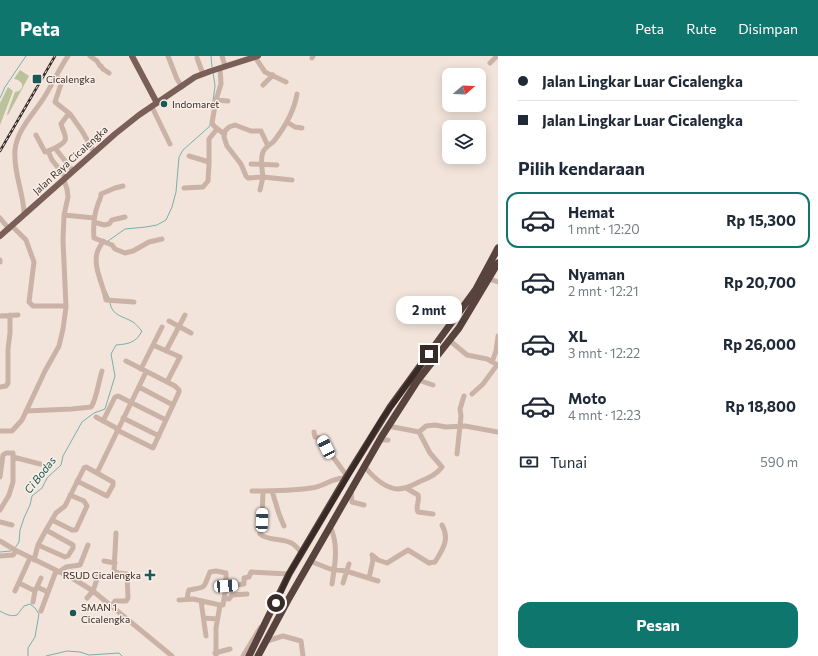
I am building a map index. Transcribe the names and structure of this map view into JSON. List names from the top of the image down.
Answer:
{
  "streets": {
    "main road": ["Jalan Raya Cicalengka"]
  },
  "water": ["Ci Bodas"],
  "places": {
    "transit": ["Cicalengka"],
    "other": ["Indomaret", "SMAN 1 Cicalengka"],
    "health": ["RSUD Cicalengka"]
  },
  "north": "right",
  "page": {
    "header": "Peta",
    "nav": ["Peta", "Rute", "Disimpan"],
    "banner": ["Jalan Lingkar Luar Cicalengka", "Jalan Lingkar Luar Cicalengka"],
    "heading": "Pilih kendaraan",
    "list": [
      {
        "name": "Hemat",
        "note": "1 mnt · 12:20",
        "value": "Rp 15,300"
      },
      {
        "name": "Nyaman",
        "note": "2 mnt · 12:21",
        "value": "Rp 20,700"
      },
      {
        "name": "XL",
        "note": "3 mnt · 12:22",
        "value": "Rp 26,000"
      },
      {
        "name": "Moto",
        "note": "4 mnt · 12:23",
        "value": "Rp 18,800"
      }
    ],
    "bubble": "2 mnt",
    "pay": ["Tunai", "590 m"],
    "buttons": "Pesan"
  }
}
